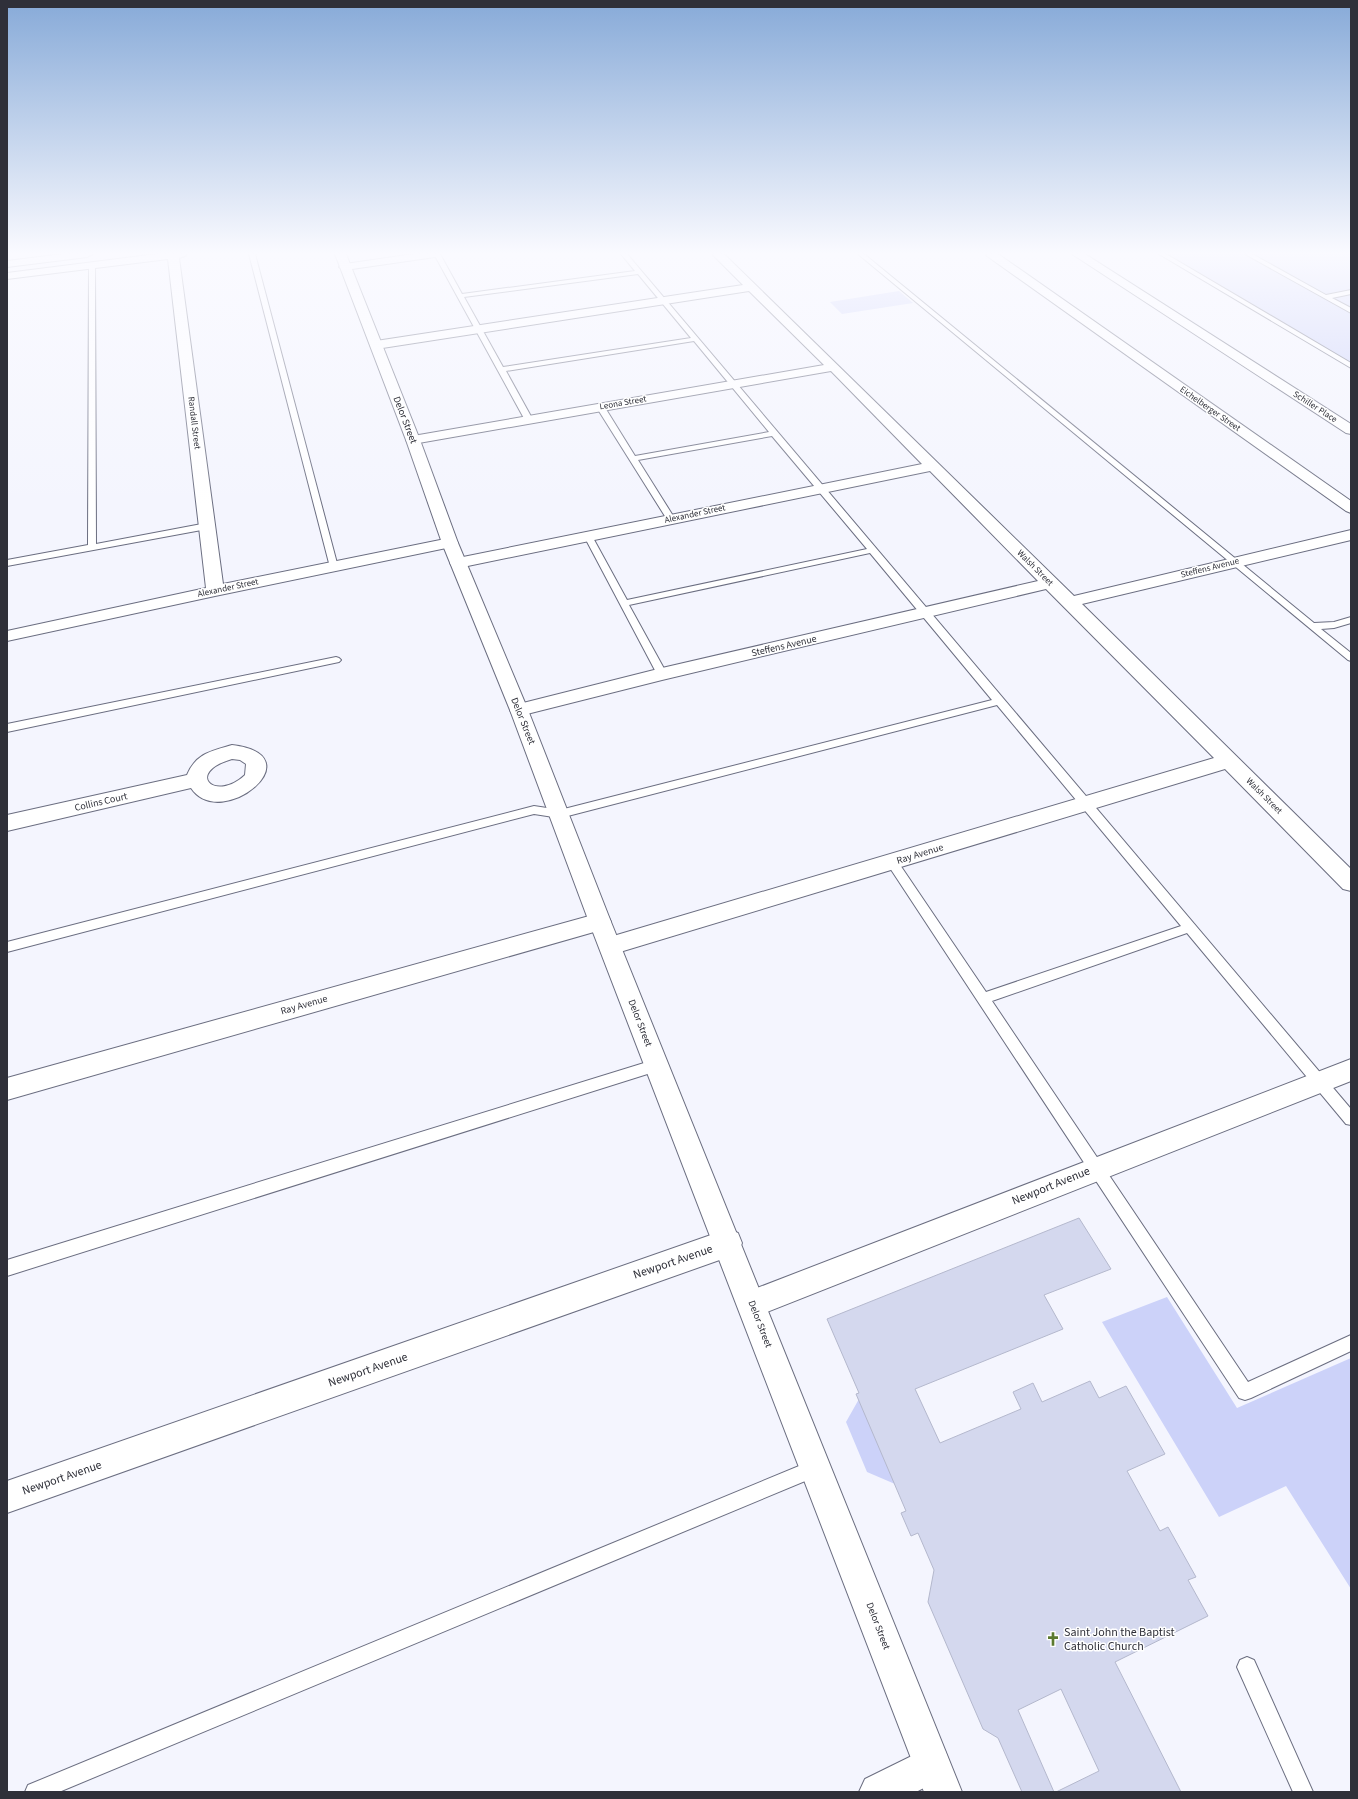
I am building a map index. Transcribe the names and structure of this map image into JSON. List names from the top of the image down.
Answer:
{
  "streets": {
    "street": [
      "Leona Street",
      "Schiller Place",
      "Eichelberger Street",
      "Delor Street",
      "Randall Street",
      "Alexander Street",
      "Walsh Street",
      "Steffens Avenue",
      "Collins Court",
      "Ray Avenue",
      "Newport Avenue"
    ]
  },
  "crossings": [
    ["Leona Street", "Delor Street"],
    ["Leona Street", "Walsh Street"],
    ["Delor Street", "Alexander Street"],
    ["Delor Street", "Steffens Avenue"],
    ["Delor Street", "Ray Avenue"],
    ["Delor Street", "Newport Avenue"],
    ["Randall Street", "Alexander Street"],
    ["Alexander Street", "Walsh Street"],
    ["Walsh Street", "Steffens Avenue"],
    ["Walsh Street", "Ray Avenue"]
  ],
  "places": {
    "church": ["Saint John the Baptist Catholic Church"]
  }
}
